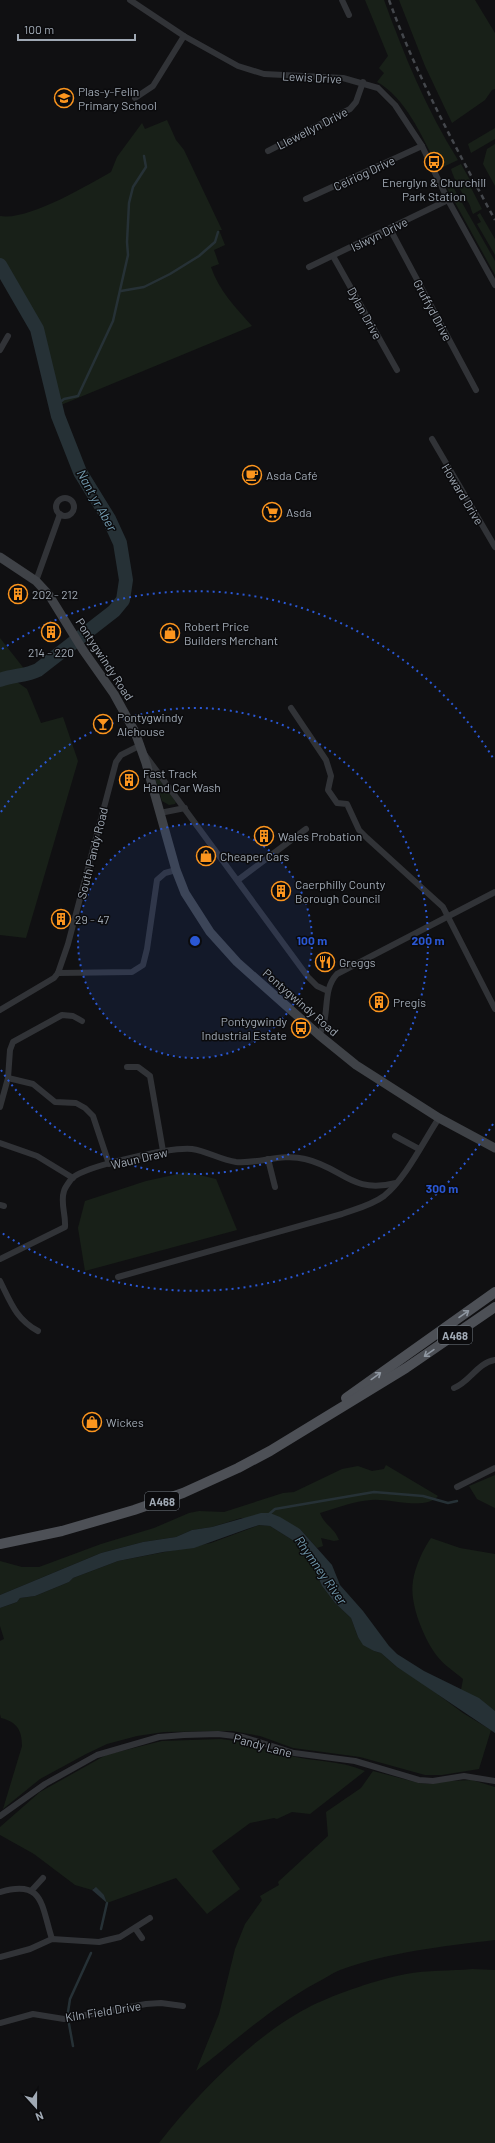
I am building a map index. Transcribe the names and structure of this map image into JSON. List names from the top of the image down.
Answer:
{
  "streets": {
    "main road": ["Pontygwindy Road", "A468"],
    "street": [
      "Lewis Drive",
      "Llewellyn Drive",
      "Ceiriog Drive",
      "Islwyn Drive",
      "Gruffyd Drive",
      "Dylan Drive",
      "Howard Drive",
      "South Pandy Road",
      "Waun Draw",
      "Pandy Lane",
      "Kiln Field Drive"
    ]
  },
  "crossings": [
    ["Lewis Drive", "Llewellyn Drive"],
    ["Lewis Drive", "Ceiriog Drive"],
    ["Lewis Drive", "Islwyn Drive"],
    ["Islwyn Drive", "Gruffyd Drive"],
    ["Islwyn Drive", "Dylan Drive"],
    ["Pontygwindy Road", "South Pandy Road"]
  ],
  "water": ["Nant yr Aber", "Rhymney River"],
  "places": {
    "school or university": ["Plas-y-Felin Primary School"],
    "bus stop": ["Energlyn & Churchill Park Station", "Pontygwindy Industrial Estate"],
    "cafe": ["Asda Café"],
    "supermarket": ["Asda"],
    "building": [
      "202 - 212",
      "214 - 220",
      "Fast Track Hand Car Wash",
      "Wales Probation",
      "Caerphilly County Borough Council",
      "29 - 47",
      "Pregis"
    ],
    "shop": ["Robert Price Builders Merchant", "Cheaper Cars", "Wickes"],
    "bar": ["Pontygwindy Alehouse"],
    "restaurant": ["Greggs"]
  },
  "scale_bar": "100 m",
  "north": "bottom",
  "rings": ["100 m", "200 m", "300 m"]
}
